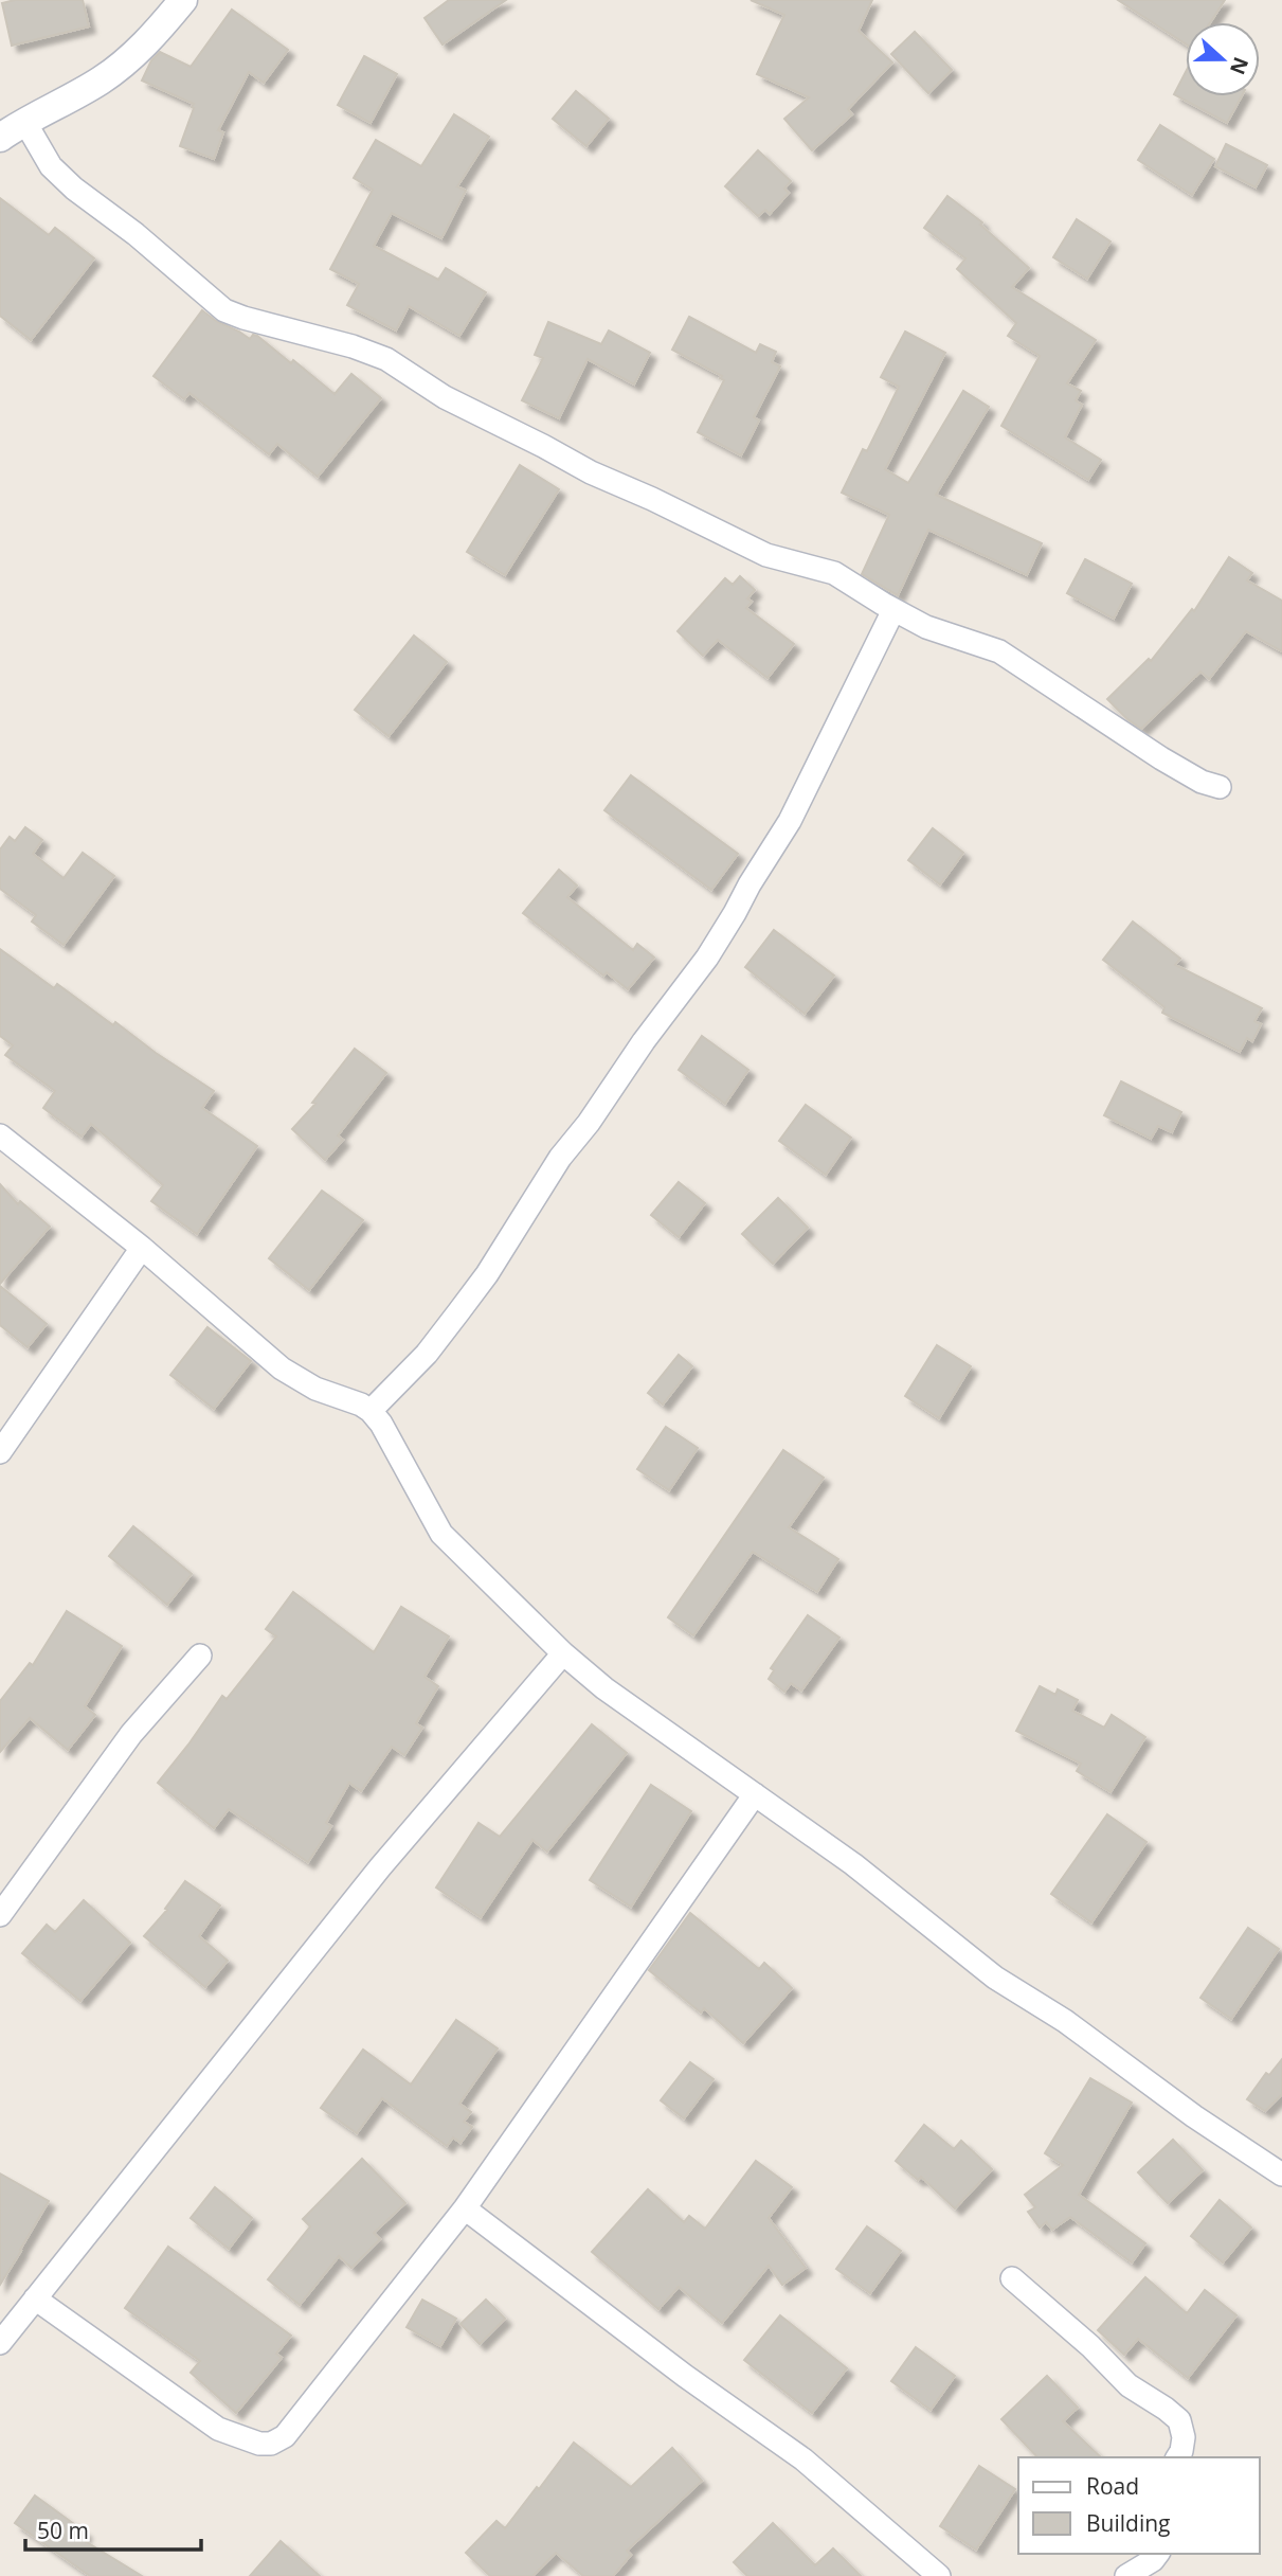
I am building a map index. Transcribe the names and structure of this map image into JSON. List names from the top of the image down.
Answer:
{
  "legend": ["Road", "Building"],
  "scale_bar": "50 m",
  "north": "right"
}
